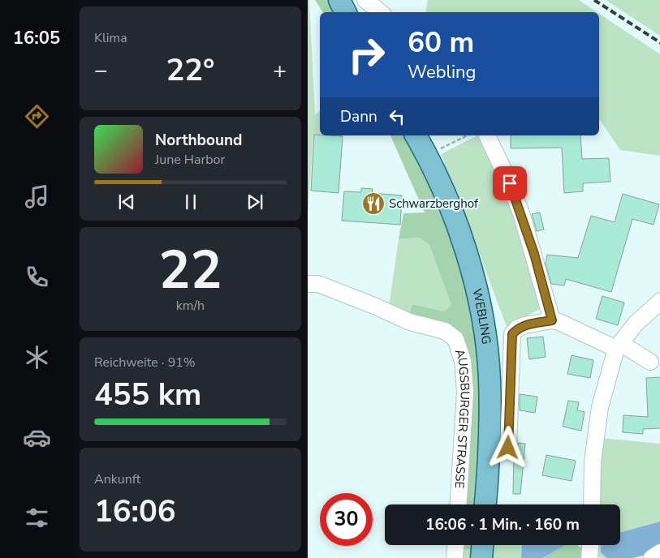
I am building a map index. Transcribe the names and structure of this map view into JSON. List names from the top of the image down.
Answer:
{
  "streets": {
    "main road": ["WEBLING"],
    "street": ["AUGSBURGER STRASSE"]
  },
  "places": {
    "restaurant": ["Schwarzberghof"]
  },
  "page": {
    "tabs": "16:05",
    "tile": [
      "Klima",
      ["22", "km/h"],
      ["Reichweite · 91%", "455 km"],
      ["Ankunft", "16:06"]
    ],
    "turn": ["60 m", "Webling"],
    "heat": ["−", "22°", "+"],
    "then": "Dann",
    "song": ["Northbound", "June Harbor"],
    "limit": "30",
    "trip": "16:06 · 1 Min. · 160 m"
  }
}
